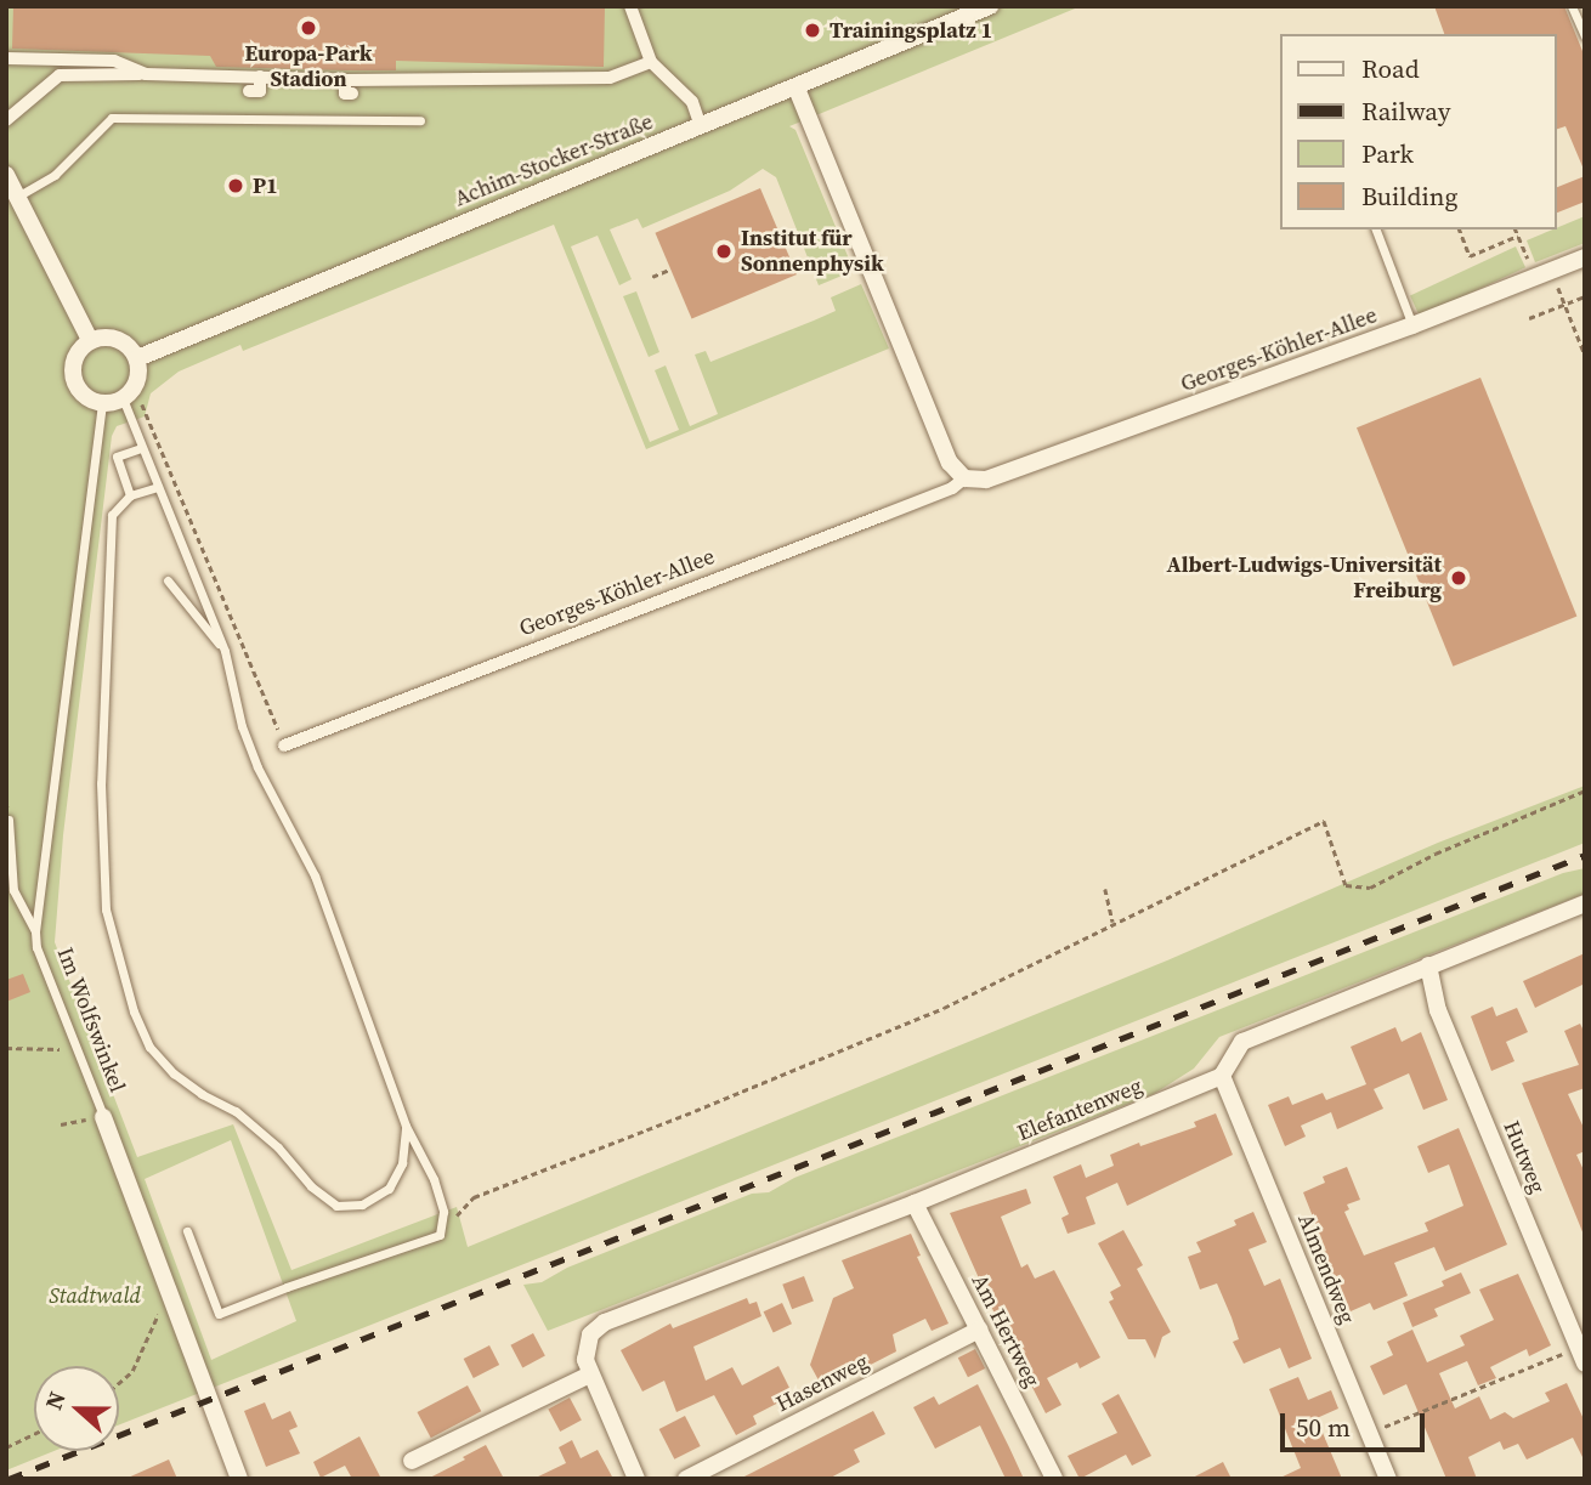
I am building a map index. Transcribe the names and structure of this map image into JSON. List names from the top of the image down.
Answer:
{
  "streets": {
    "street": [
      "Achim-Stocker-Straße",
      "Georges-Köhler-Allee",
      "Im Wolfswinkel",
      "Elefantenweg",
      "Hutweg",
      "Almendweg",
      "Am Hertweg",
      "Hasenweg"
    ]
  },
  "crossings": [
    ["Achim-Stocker-Straße", "Im Wolfswinkel"],
    ["Elefantenweg", "Almendweg"],
    ["Elefantenweg", "Am Hertweg"],
    ["Am Hertweg", "Hasenweg"]
  ],
  "parks": ["Stadtwald"],
  "places": [
    "Europa-Park Stadion",
    "Trainingsplatz 1",
    "P1",
    "Institut für Sonnenphysik",
    "Albert-Ludwigs-Universität Freiburg"
  ],
  "legend": [
    "Road",
    "Railway",
    "Park",
    "Building"
  ],
  "scale_bar": "50 m",
  "north": "left"
}
